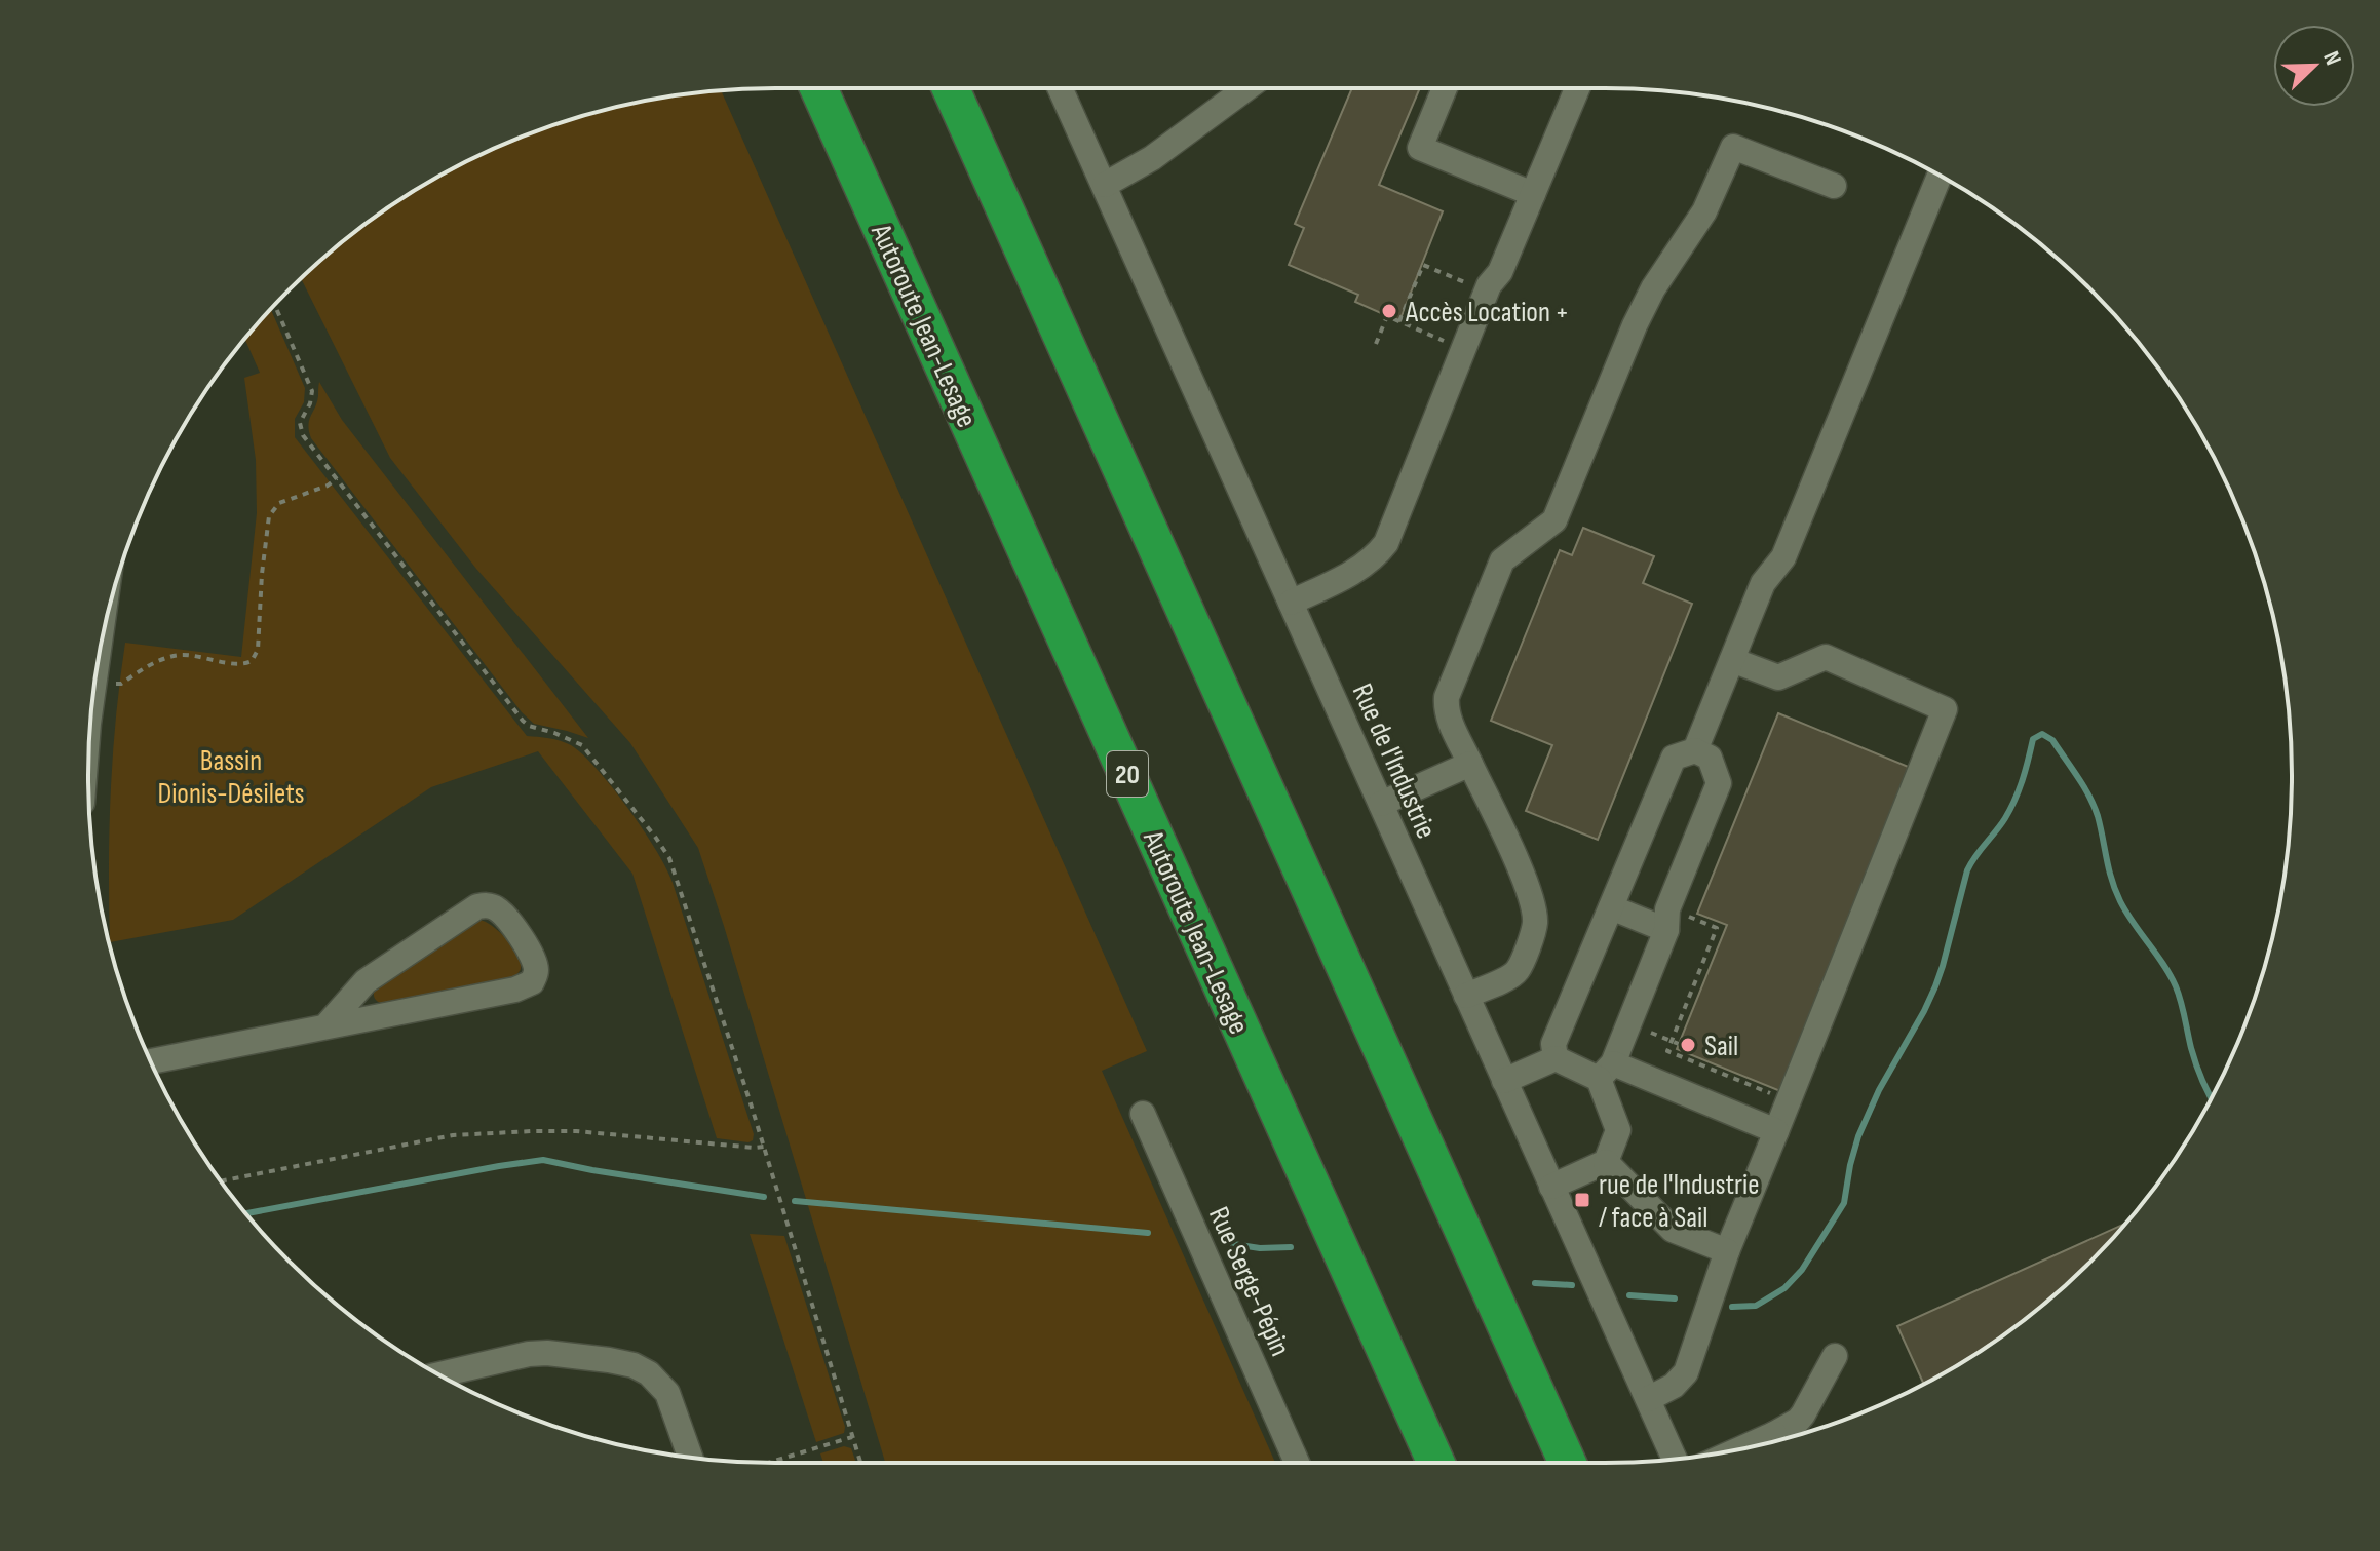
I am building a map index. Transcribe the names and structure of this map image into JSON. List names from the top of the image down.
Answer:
{
  "streets": {
    "highway": ["Autoroute Jean-Lesage", "20"],
    "street": ["Rue de l'Industrie", "Rue Serge-Pépin"]
  },
  "parks": ["Bassin Dionis-Désilets"],
  "places": {
    "other": ["Accès Location +", "Sail"],
    "transit": ["rue de l'Industrie / face à Sail"]
  },
  "north": "top right"
}
